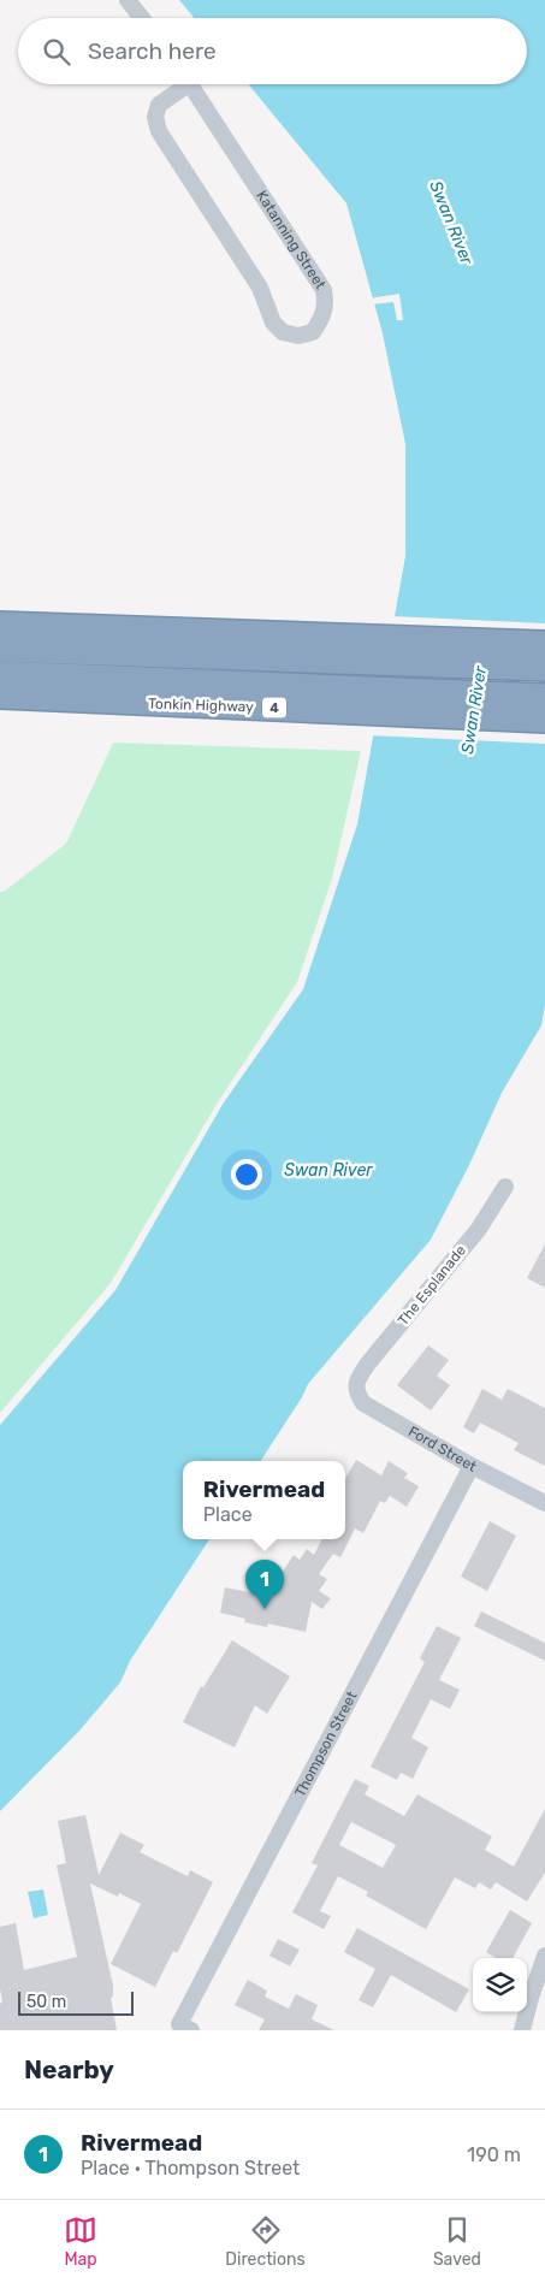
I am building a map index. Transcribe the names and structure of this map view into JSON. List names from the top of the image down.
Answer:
{
  "streets": {
    "highway": ["Tonkin Highway", "4"],
    "street": [
      "Katanning Street",
      "The Esplanade",
      "Ford Street",
      "Thompson Street"
    ]
  },
  "crossings": [
    ["The Esplanade", "Ford Street"],
    ["Ford Street", "Thompson Street"]
  ],
  "water": ["Swan River"],
  "scale_bar": "50 m",
  "page": {
    "search": "Search here",
    "popup": ["Rivermead", "Place"],
    "pins": "1",
    "scale": "50 m",
    "heading": "Nearby",
    "list": [
      {
        "mark": "1",
        "name": "Rivermead",
        "note": "Place · Thompson Street",
        "value": "190 m"
      }
    ],
    "nav": ["Map", "Directions", "Saved"]
  }
}
